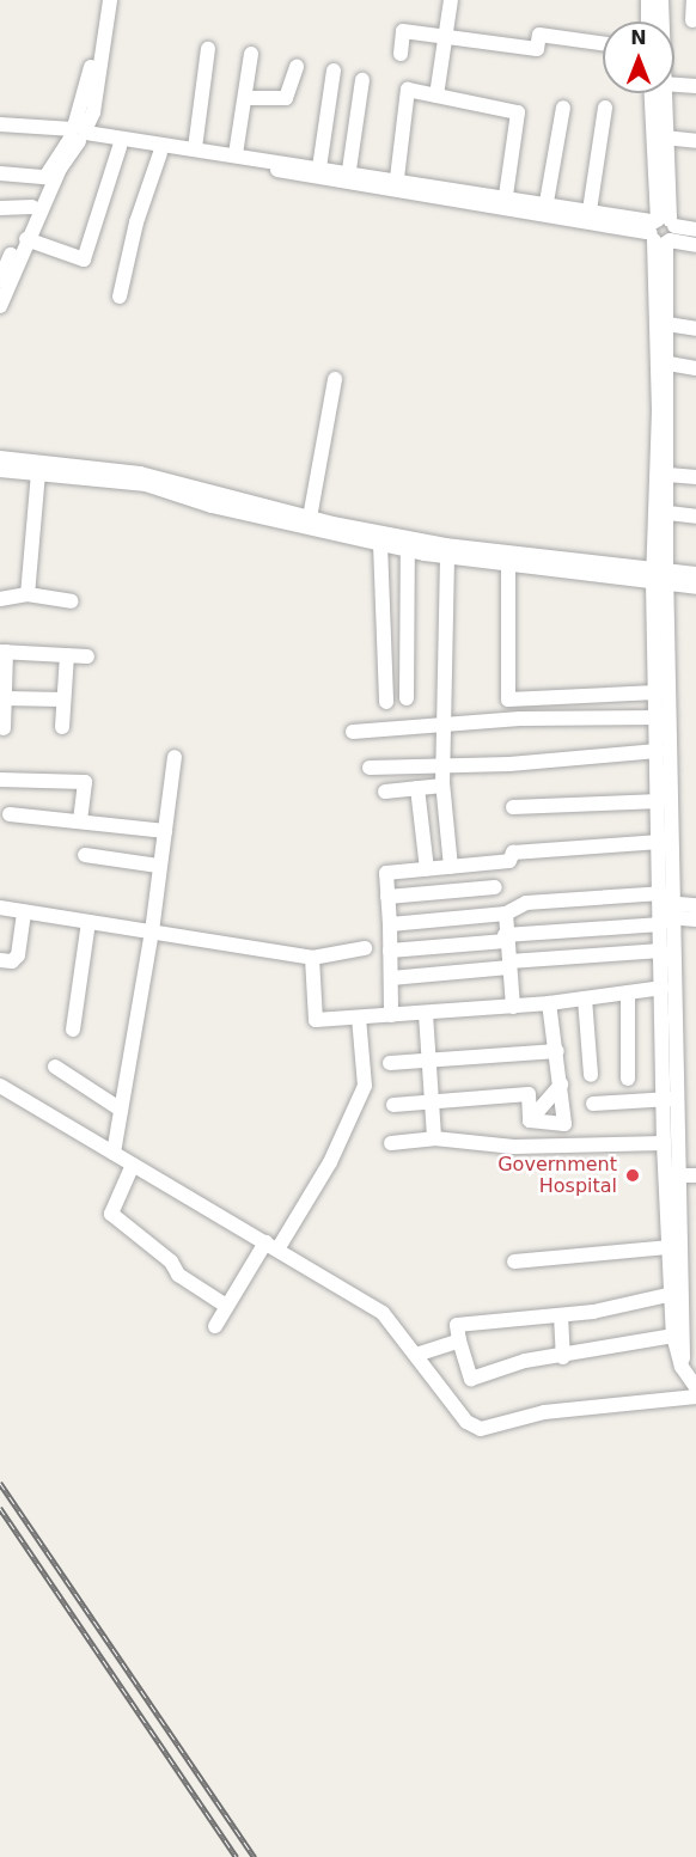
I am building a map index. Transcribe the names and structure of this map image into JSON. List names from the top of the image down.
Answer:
{
  "places": ["Government Hospital"],
  "north": "top"
}
